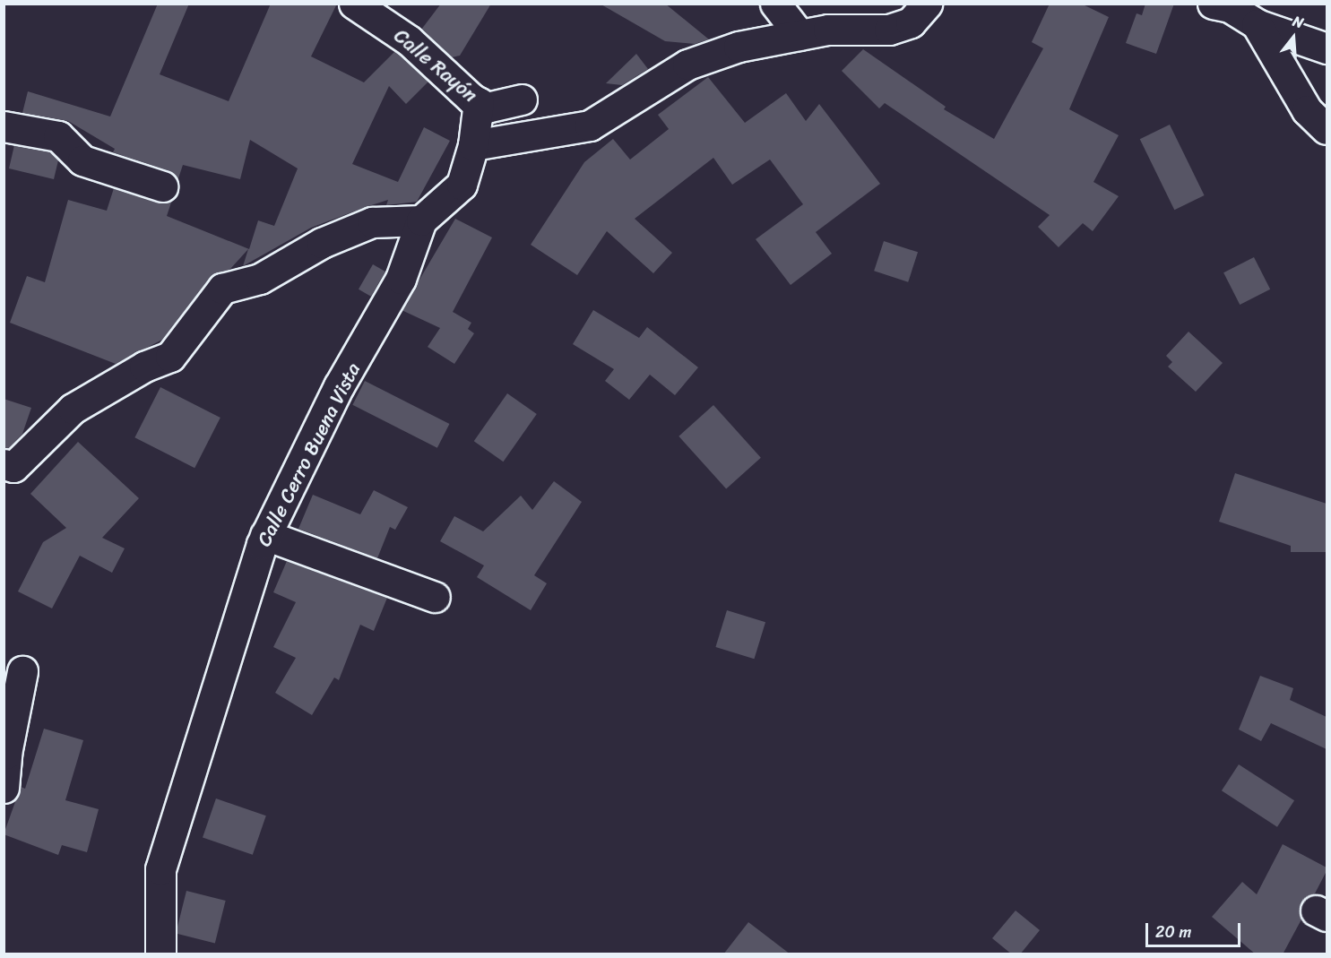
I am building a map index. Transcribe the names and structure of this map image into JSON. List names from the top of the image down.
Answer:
{
  "streets": {
    "street": ["Calle Rayón", "Calle Cerro Buena Vista"]
  },
  "crossings": [
    ["Calle Rayón", "Calle Cerro Buena Vista"]
  ],
  "scale_bar": "20 m",
  "north": "top"
}
